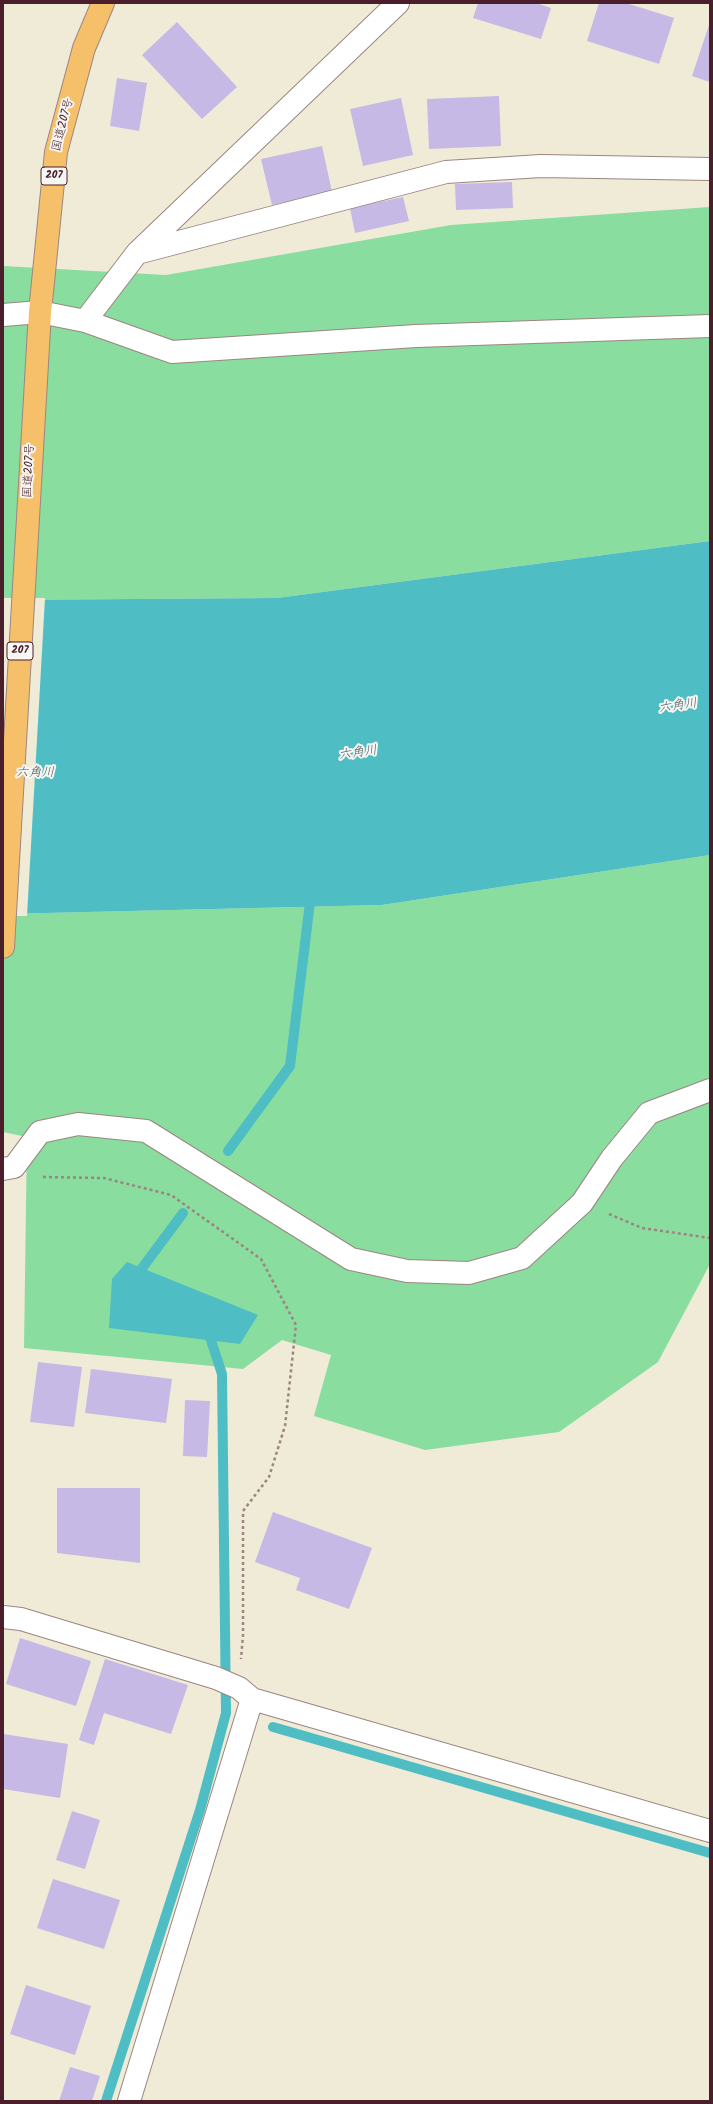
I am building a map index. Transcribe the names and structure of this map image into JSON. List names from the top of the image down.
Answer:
{
  "streets": {
    "highway": ["国道207号", "207"]
  },
  "water": ["六角川"]
}
